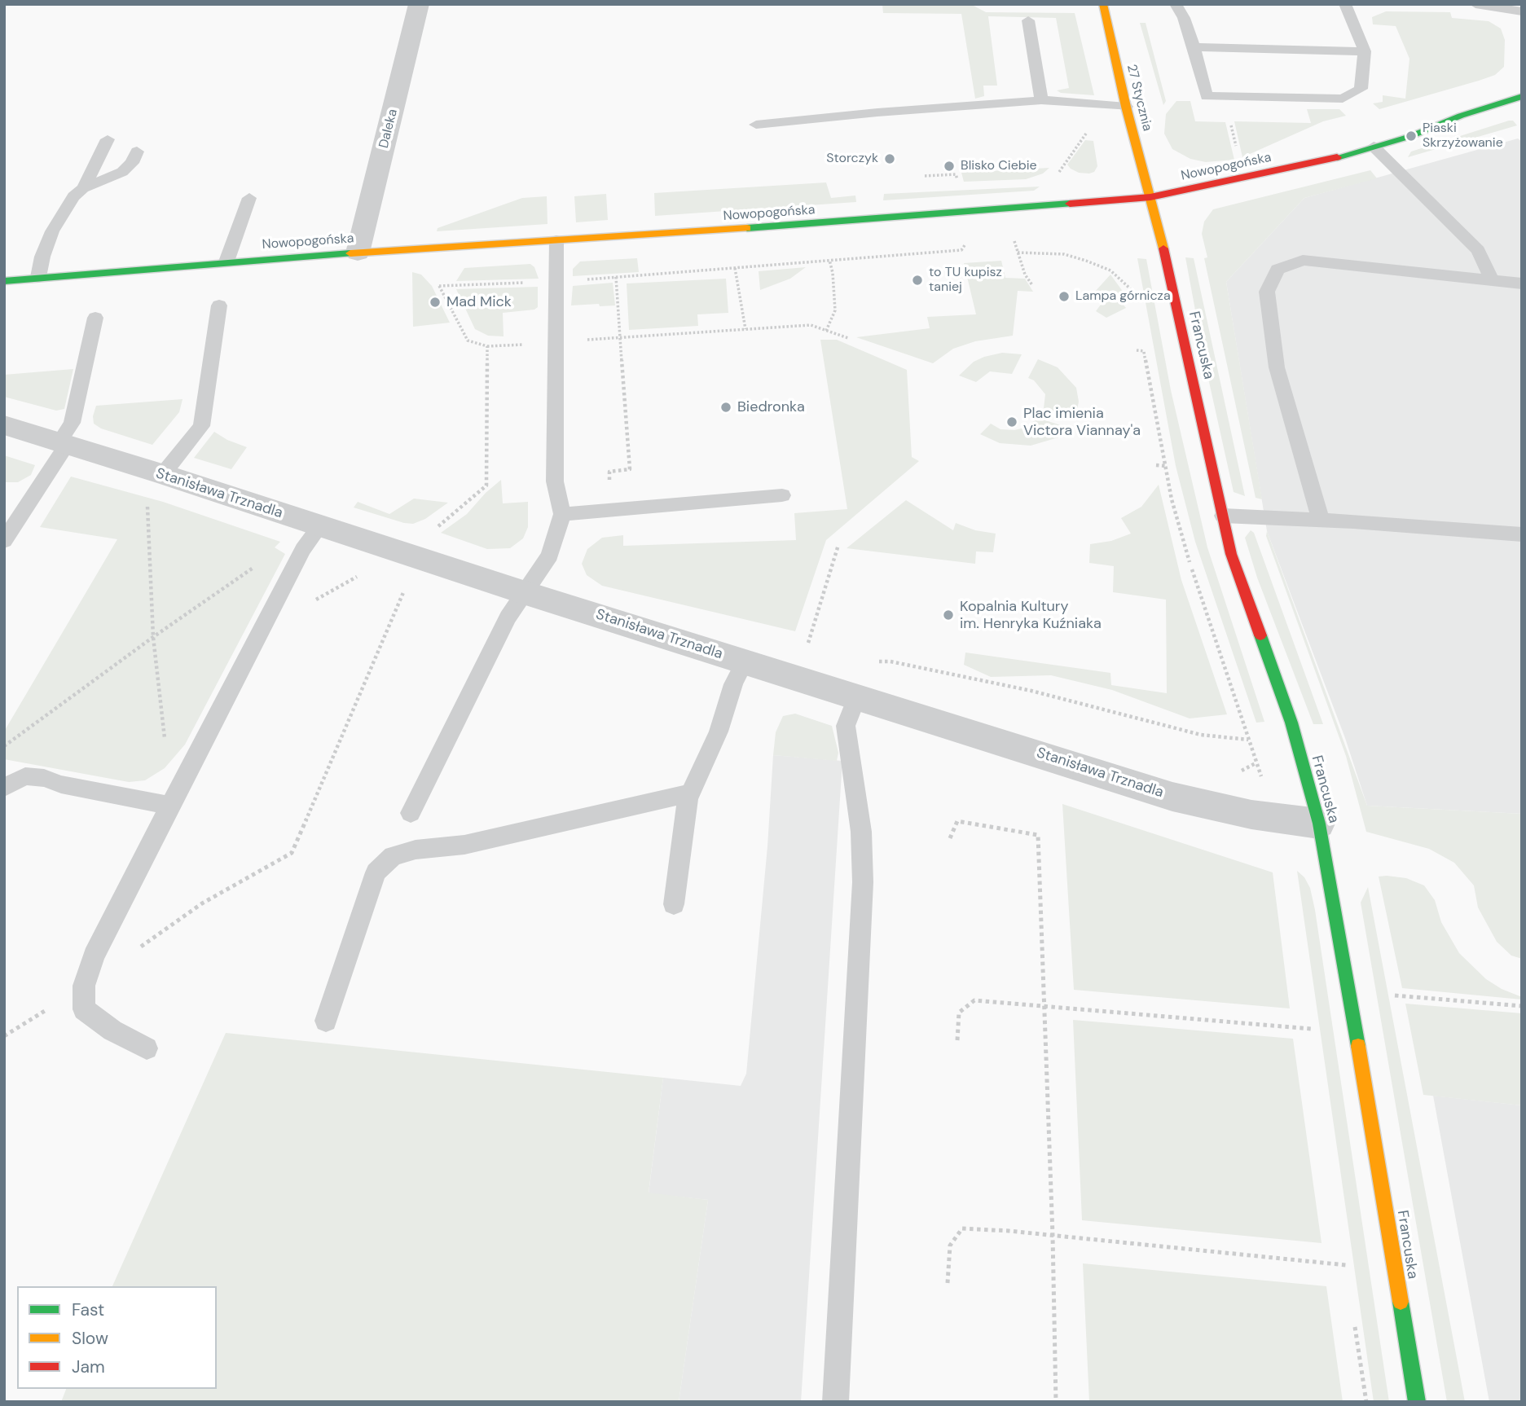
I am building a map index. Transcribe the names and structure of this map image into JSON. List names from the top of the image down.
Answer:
{
  "streets": {
    "street": [
      "27 Stycznia",
      "Daleka",
      "Nowopogońska",
      "Francuska",
      "Stanisława Trznadla"
    ]
  },
  "crossings": [
    ["27 Stycznia", "Nowopogońska"],
    ["27 Stycznia", "Francuska"],
    ["Daleka", "Nowopogońska"],
    ["Nowopogońska", "Francuska"],
    ["Francuska", "Stanisława Trznadla"]
  ],
  "places": [
    "Piaski Skrzyżowanie",
    "Storczyk",
    "Blisko Ciebie",
    "to TU kupisz taniej",
    "Lampa górnicza",
    "Mad Mick",
    "Biedronka",
    "Plac imienia Victora Viannay'a",
    "Kopalnia Kultury im. Henryka Kuźniaka"
  ],
  "legend": ["Fast", "Slow", "Jam"]
}
